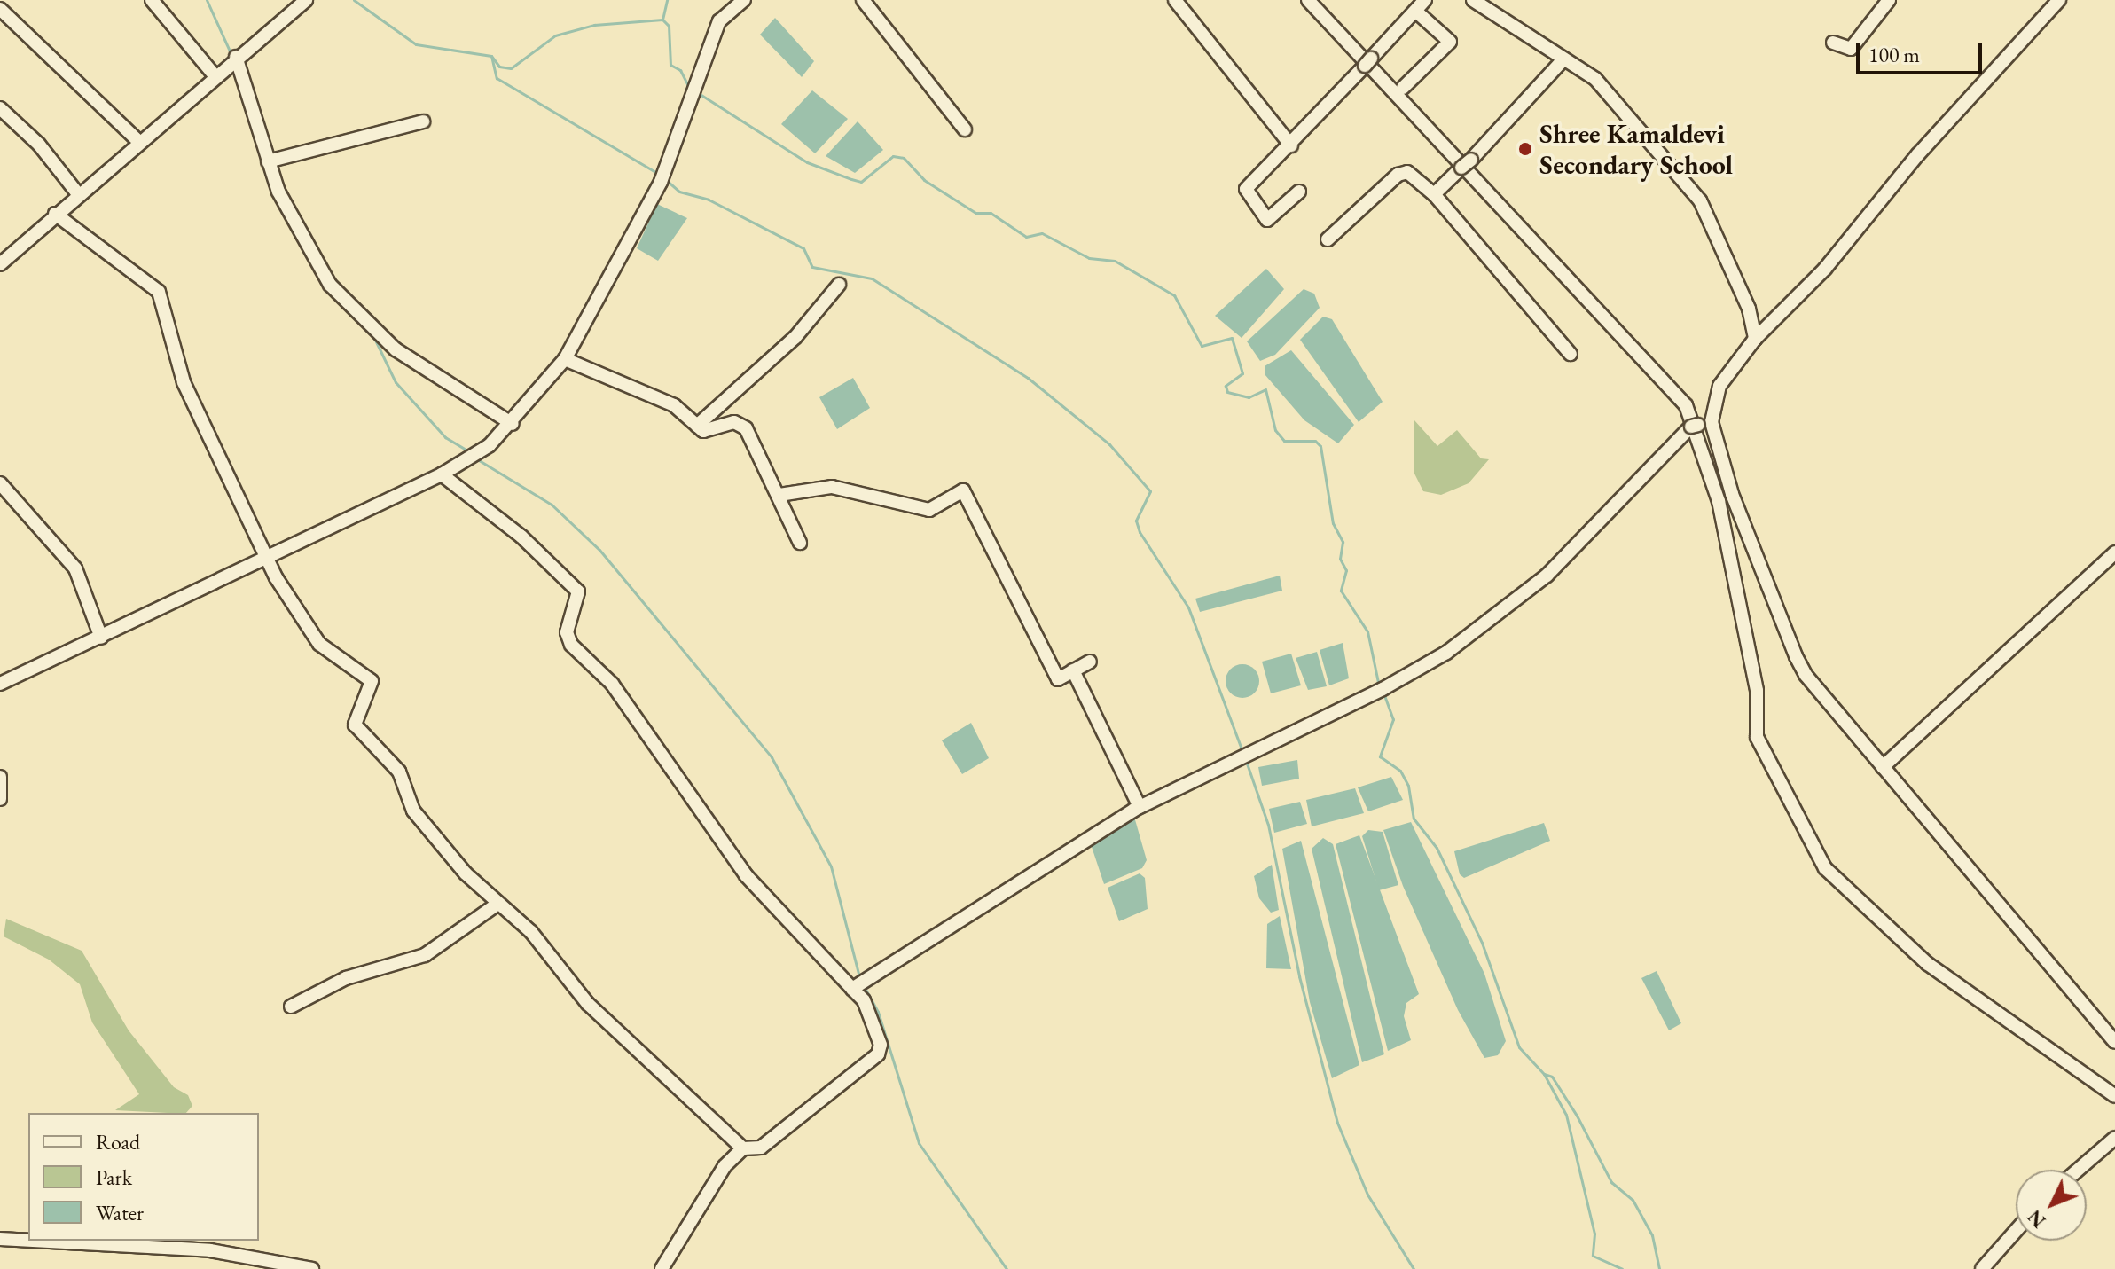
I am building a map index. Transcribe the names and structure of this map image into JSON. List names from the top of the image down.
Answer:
{
  "places": ["Shree Kamaldevi Secondary School"],
  "legend": ["Road", "Park", "Water"],
  "scale_bar": "100 m",
  "north": "bottom left"
}
